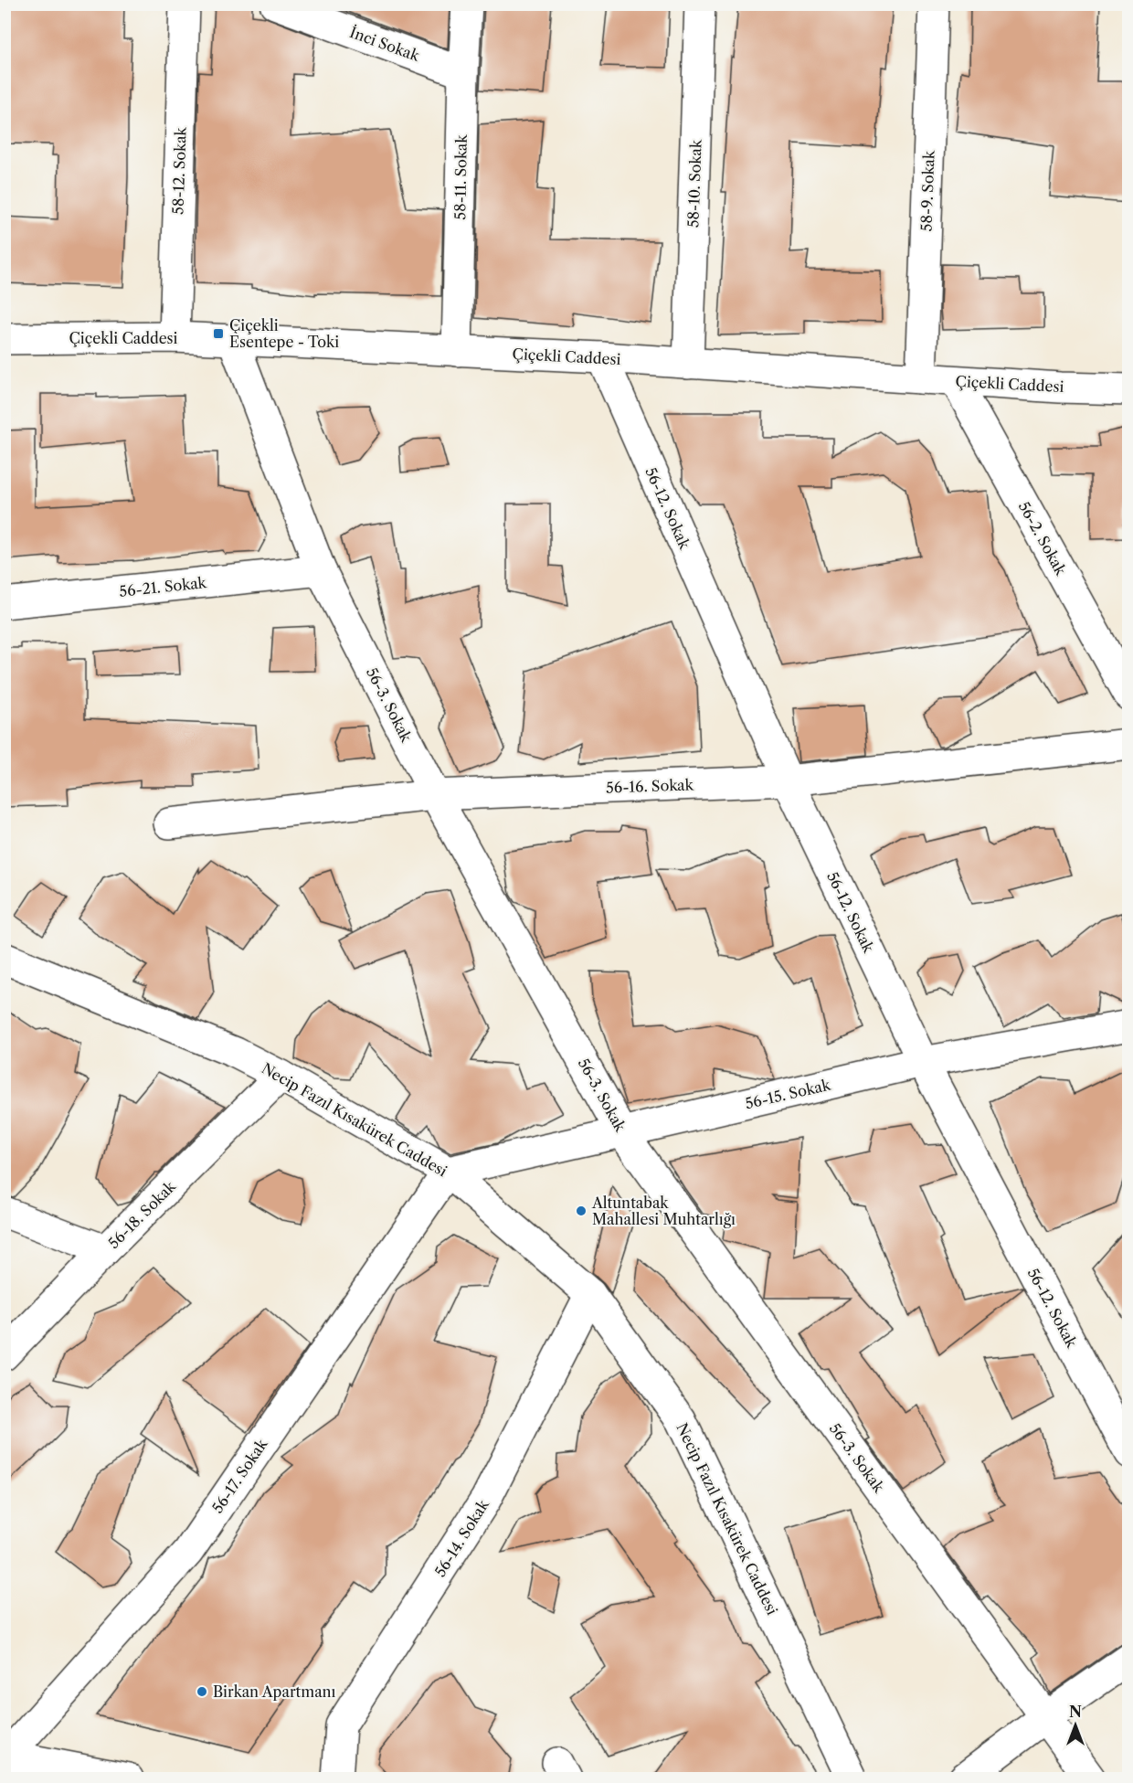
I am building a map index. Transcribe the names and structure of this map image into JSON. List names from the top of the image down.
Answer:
{
  "streets": {
    "street": [
      "İnci Sokak",
      "58-12. Sokak",
      "58-11. Sokak",
      "58-10. Sokak",
      "58-9. Sokak",
      "Çiçekli Caddesi",
      "56-12. Sokak",
      "56-2. Sokak",
      "56-21. Sokak",
      "56-3. Sokak",
      "56-16. Sokak",
      "56-15. Sokak",
      "Necip Fazıl Kısakürek Caddesi",
      "56-18. Sokak",
      "56-17. Sokak",
      "56-14. Sokak"
    ]
  },
  "crossings": [
    ["İnci Sokak", "58-11. Sokak"],
    ["58-12. Sokak", "Çiçekli Caddesi"],
    ["58-11. Sokak", "Çiçekli Caddesi"],
    ["58-10. Sokak", "Çiçekli Caddesi"],
    ["58-9. Sokak", "Çiçekli Caddesi"],
    ["Çiçekli Caddesi", "56-12. Sokak"],
    ["Çiçekli Caddesi", "56-2. Sokak"],
    ["Çiçekli Caddesi", "56-3. Sokak"],
    ["56-12. Sokak", "56-16. Sokak"],
    ["56-12. Sokak", "56-15. Sokak"],
    ["56-21. Sokak", "56-3. Sokak"],
    ["56-3. Sokak", "56-16. Sokak"],
    ["56-3. Sokak", "56-15. Sokak"],
    ["56-15. Sokak", "Necip Fazıl Kısakürek Caddesi"],
    ["56-15. Sokak", "56-17. Sokak"],
    ["Necip Fazıl Kısakürek Caddesi", "56-18. Sokak"],
    ["Necip Fazıl Kısakürek Caddesi", "56-17. Sokak"],
    ["Necip Fazıl Kısakürek Caddesi", "56-14. Sokak"]
  ],
  "places": {
    "transit": ["Çiçekli Esentepe - Toki"],
    "other": ["Altuntabak Mahallesi Muhtarlığı", "Birkan Apartmanı"]
  },
  "north": "top"
}
